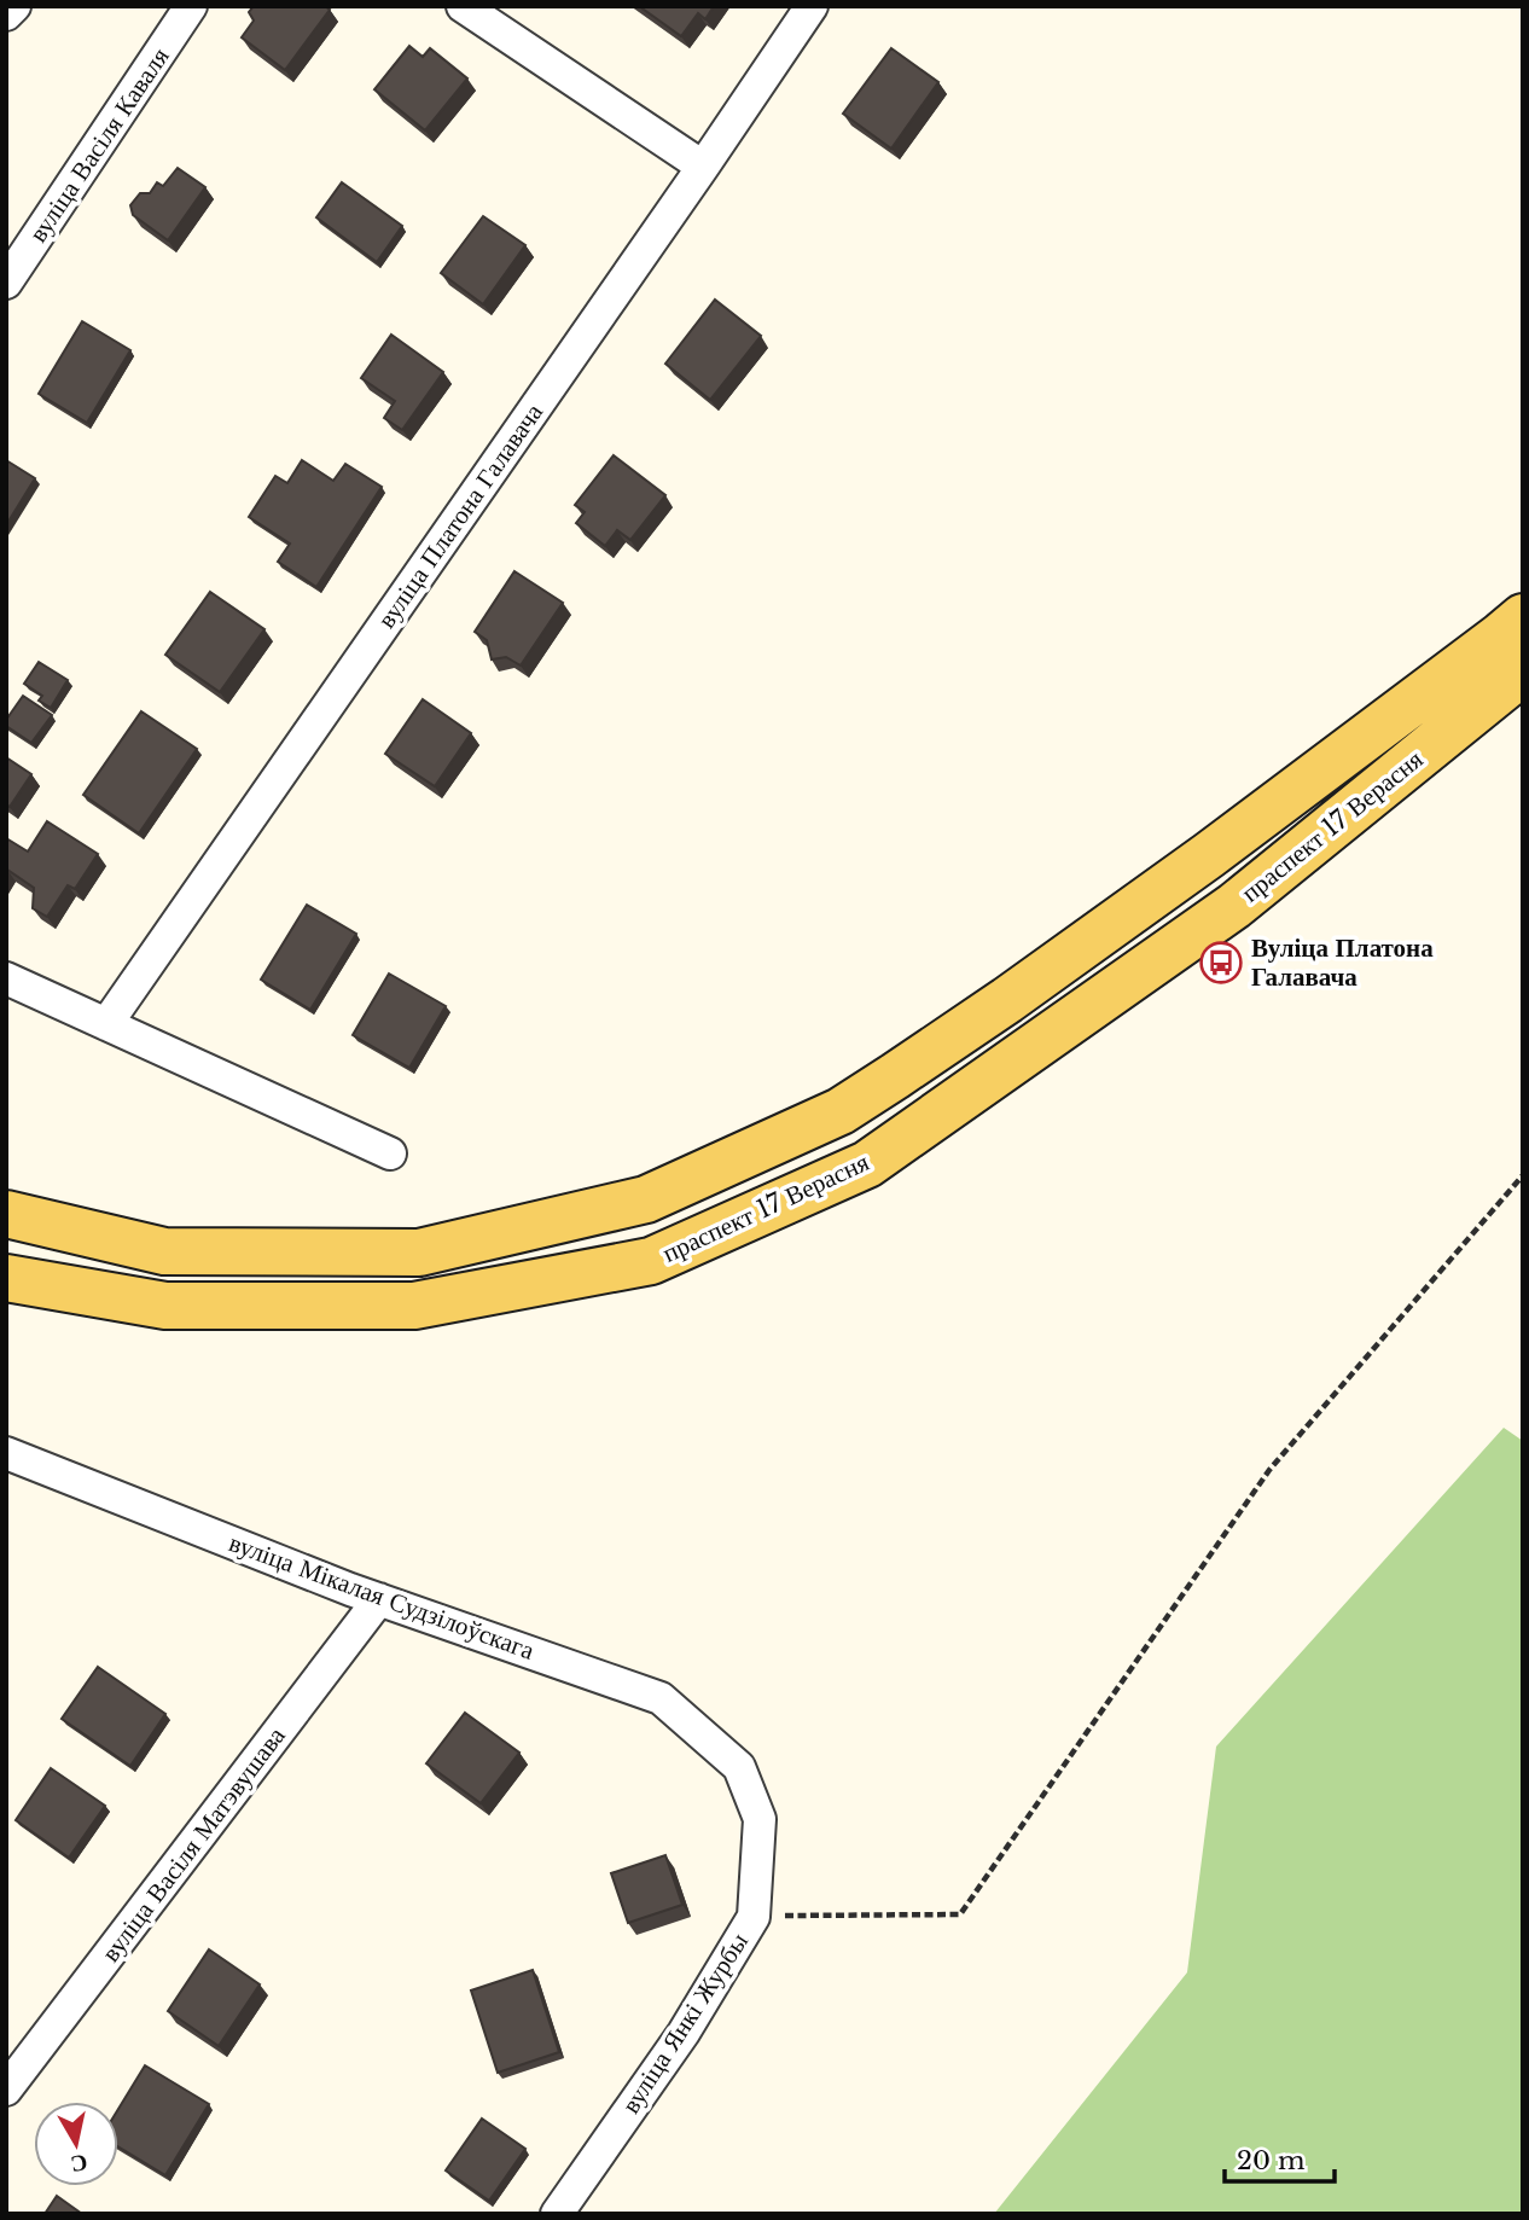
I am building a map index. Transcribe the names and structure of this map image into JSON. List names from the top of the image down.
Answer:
{
  "streets": {
    "main road": ["праспект 17 Верасня"],
    "street": [
      "вуліца Васіля Каваля",
      "вуліца Платона Галавача",
      "вуліца Мікалая Судзілоўскага",
      "вуліца Васіля Матэвушава",
      "вуліца Янкі Журбы"
    ]
  },
  "crossings": [
    ["вуліца Мікалая Судзілоўскага", "вуліца Васіля Матэвушава"],
    ["вуліца Мікалая Судзілоўскага", "вуліца Янкі Журбы"]
  ],
  "places": {
    "bus stop": ["Вуліца Платона Галавача"]
  },
  "scale_bar": "20 m",
  "north": "bottom"
}
